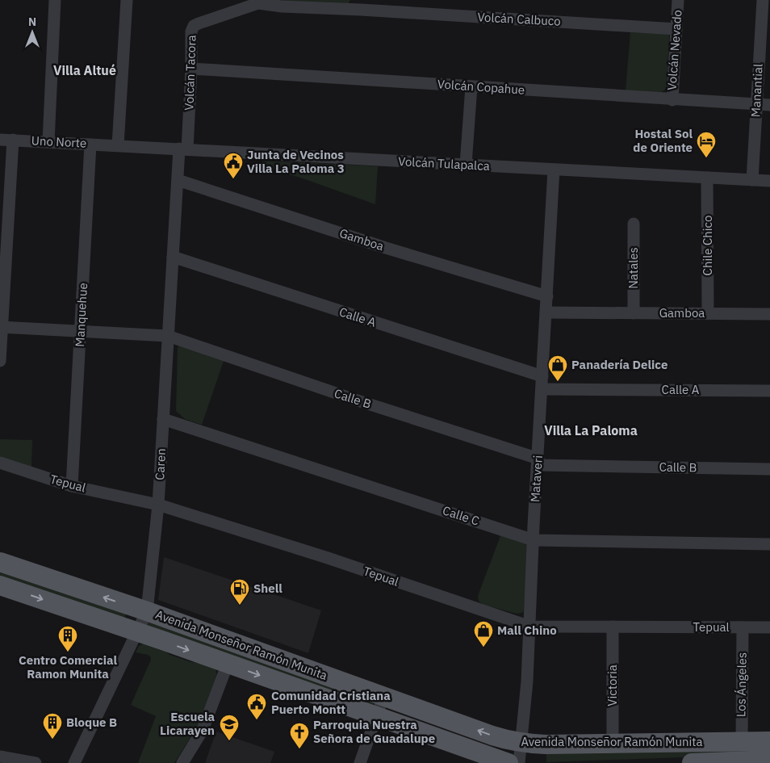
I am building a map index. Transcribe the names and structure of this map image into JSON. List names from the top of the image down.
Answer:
{
  "streets": {
    "main road": ["Avenida Monseñor Ramón Munita"],
    "street": [
      "Volcán Calbuco",
      "Volcán Nevado",
      "Volcán Tacora",
      "Volcán Copahue",
      "Manantial",
      "Uno Norte",
      "Volcán Tulapalca",
      "Gamboa",
      "Chile Chico",
      "Natales",
      "Manquehue",
      "Calle A",
      "Calle B",
      "Caren",
      "Mataveri",
      "Tepual",
      "Calle C",
      "Los Ángeles",
      "Victoria"
    ]
  },
  "crossings": [
    ["Volcán Calbuco", "Volcán Nevado"],
    ["Volcán Calbuco", "Volcán Tacora"],
    ["Volcán Nevado", "Volcán Copahue"],
    ["Volcán Tacora", "Volcán Copahue"],
    ["Volcán Tacora", "Volcán Tulapalca"],
    ["Volcán Tacora", "Caren"],
    ["Volcán Copahue", "Manantial"],
    ["Manantial", "Volcán Tulapalca"],
    ["Uno Norte", "Volcán Tulapalca"],
    ["Uno Norte", "Manquehue"],
    ["Volcán Tulapalca", "Chile Chico"],
    ["Volcán Tulapalca", "Caren"],
    ["Volcán Tulapalca", "Mataveri"],
    ["Gamboa", "Chile Chico"],
    ["Gamboa", "Natales"],
    ["Gamboa", "Caren"],
    ["Gamboa", "Mataveri"],
    ["Manquehue", "Calle B"],
    ["Manquehue", "Tepual"],
    ["Calle A", "Caren"],
    ["Calle A", "Mataveri"],
    ["Calle B", "Caren"],
    ["Calle B", "Mataveri"],
    ["Caren", "Tepual"],
    ["Caren", "Calle C"],
    ["Caren", "Avenida Monseñor Ramón Munita"],
    ["Mataveri", "Tepual"],
    ["Mataveri", "Calle C"],
    ["Mataveri", "Avenida Monseñor Ramón Munita"],
    ["Tepual", "Los Ángeles"],
    ["Tepual", "Victoria"],
    ["Avenida Monseñor Ramón Munita", "Los Ángeles"],
    ["Avenida Monseñor Ramón Munita", "Victoria"]
  ],
  "districts": ["Villa Altué", "Villa La Paloma"],
  "places": {
    "hotel": ["Hostal Sol de Oriente"],
    "public building": ["Junta de Vecinos Villa La Paloma 3", "Comunidad Cristiana Puerto Montt"],
    "shop": ["Panadería Delice", "Mall Chino"],
    "fuel station": ["Shell"],
    "building": ["Centro Comercial Ramon Munita", "Bloque B"],
    "school or university": ["Escuela Licarayen"],
    "church": ["Parroquia Nuestra Señora de Guadalupe"]
  },
  "north": "top"
}
